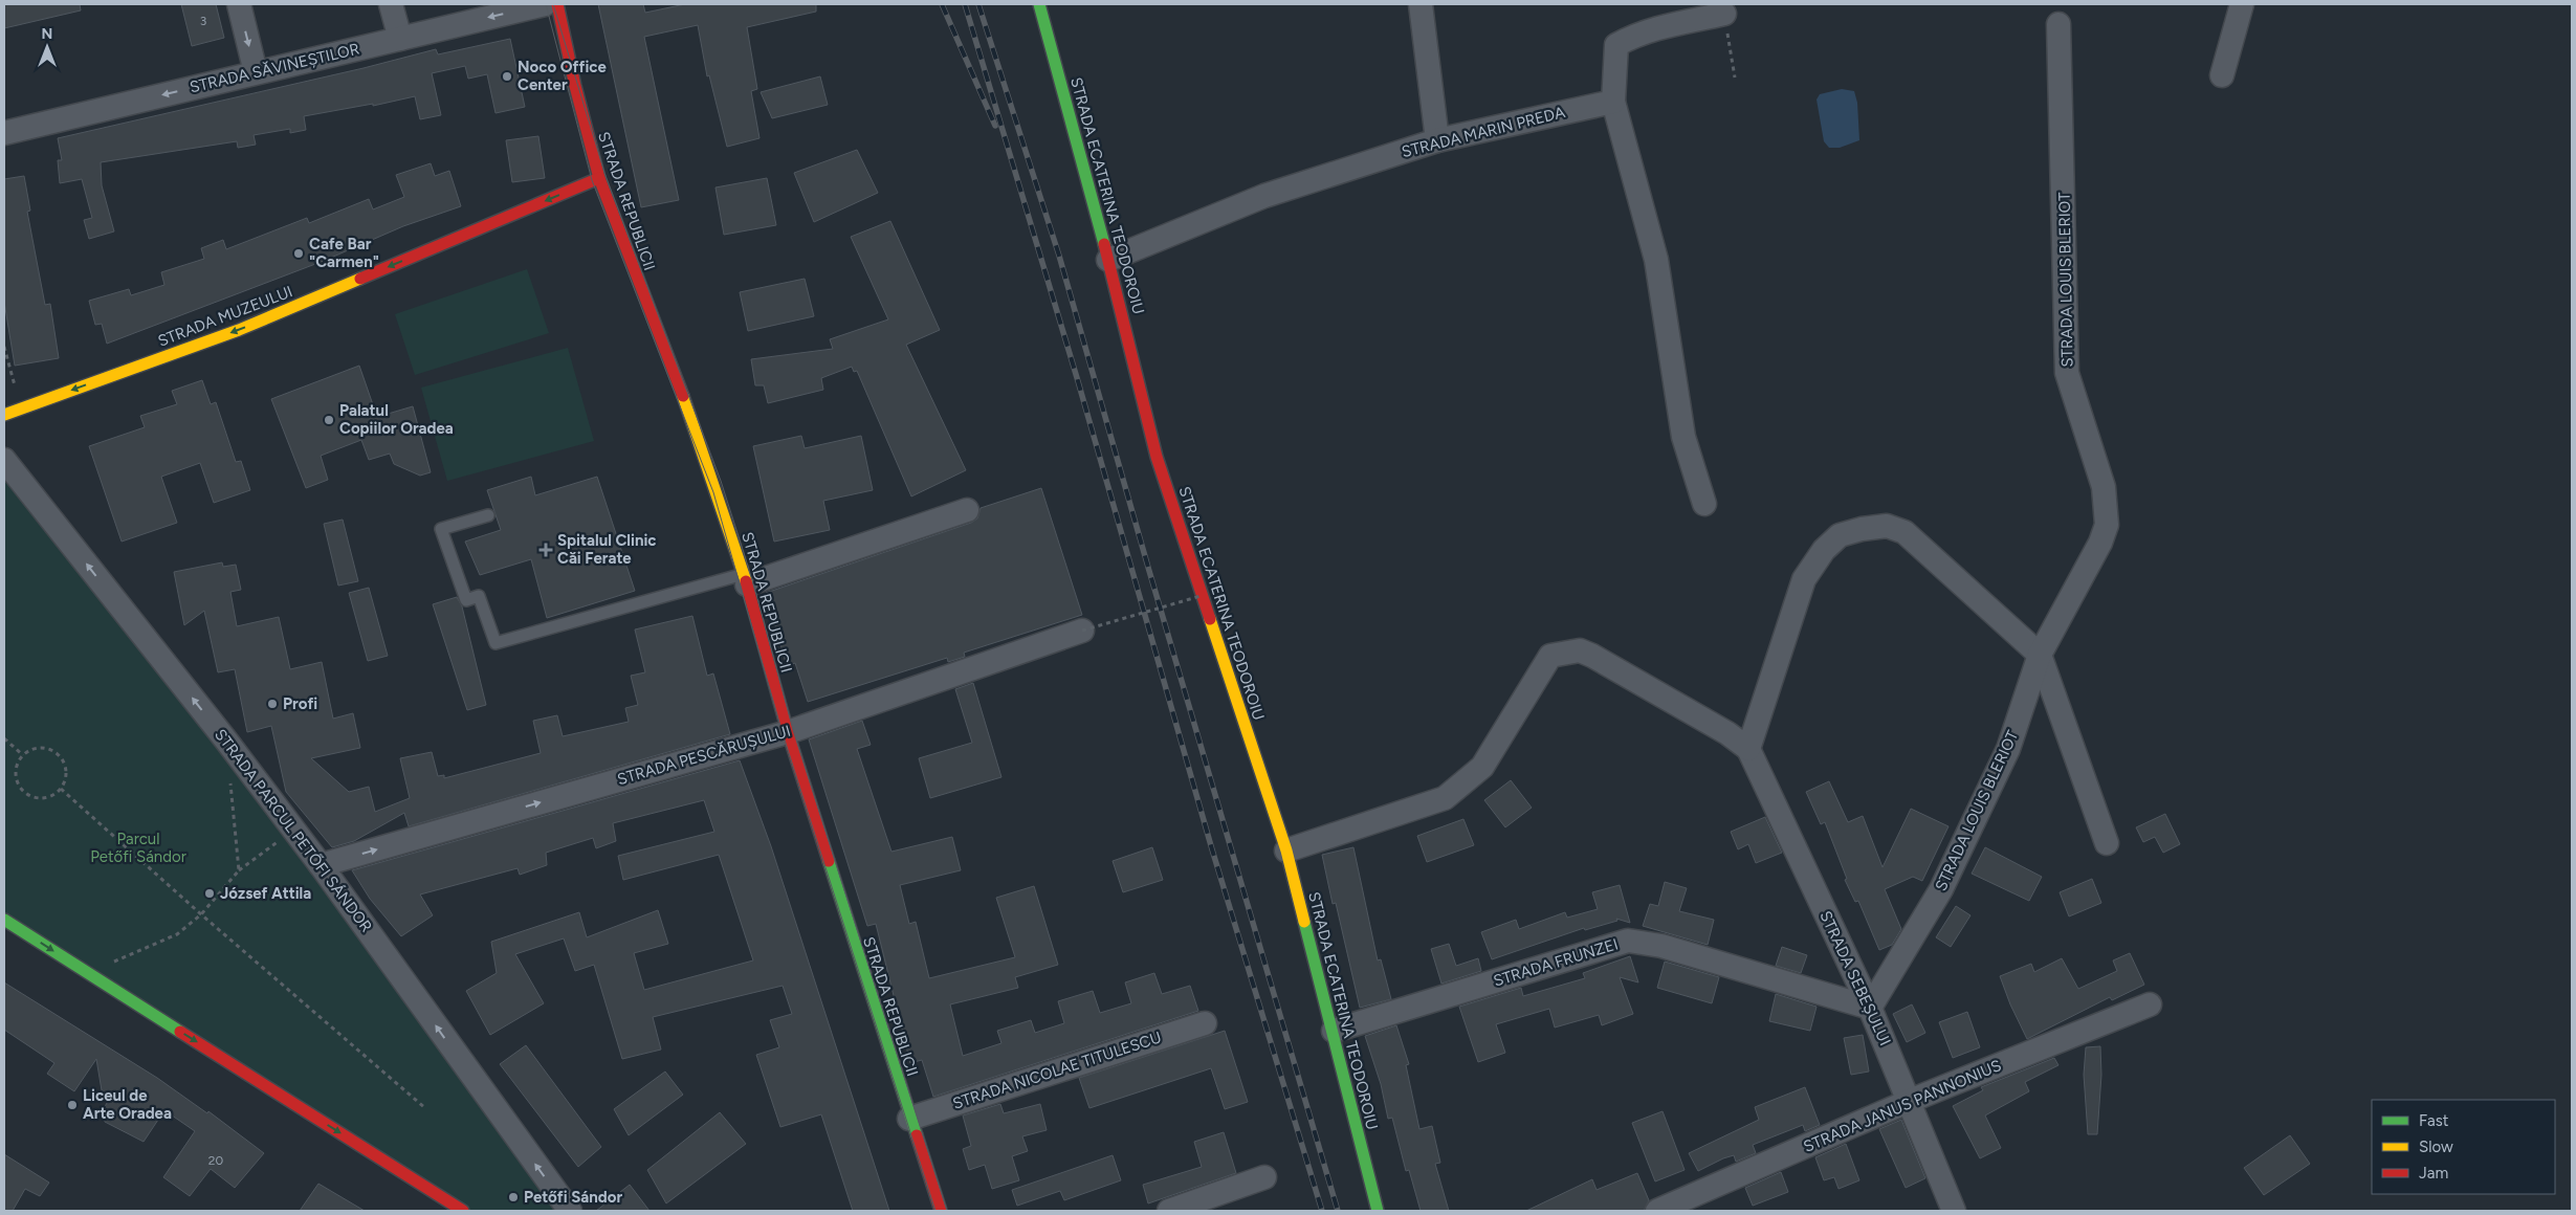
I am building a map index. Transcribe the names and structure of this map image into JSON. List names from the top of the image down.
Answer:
{
  "streets": {
    "main road": ["STRADA ECATERINA TEODOROIU", "STRADA REPUBLICII", "STRADA MUZEULUI"],
    "street": [
      "STRADA SĂVINEȘTILOR",
      "STRADA MARIN PREDA",
      "STRADA LOUIS BLERIOT",
      "STRADA PESCĂRUȘULUI",
      "STRADA PARCUL PETŐFI SÁNDOR",
      "STRADA FRUNZEI",
      "STRADA SEBEȘULUI",
      "STRADA NICOLAE TITULESCU",
      "STRADA JANUS PANNONIUS"
    ]
  },
  "crossings": [
    ["STRADA MARIN PREDA", "STRADA ECATERINA TEODOROIU"],
    ["STRADA ECATERINA TEODOROIU", "STRADA FRUNZEI"],
    ["STRADA REPUBLICII", "STRADA MUZEULUI"],
    ["STRADA REPUBLICII", "STRADA PESCĂRUȘULUI"],
    ["STRADA REPUBLICII", "STRADA NICOLAE TITULESCU"],
    ["STRADA LOUIS BLERIOT", "STRADA FRUNZEI"],
    ["STRADA LOUIS BLERIOT", "STRADA SEBEȘULUI"],
    ["STRADA PESCĂRUȘULUI", "STRADA PARCUL PETŐFI SÁNDOR"],
    ["STRADA FRUNZEI", "STRADA SEBEȘULUI"],
    ["STRADA SEBEȘULUI", "STRADA JANUS PANNONIUS"]
  ],
  "one_way": [
    "STRADA SĂVINEȘTILOR",
    "STRADA MUZEULUI",
    "STRADA PESCĂRUȘULUI",
    "STRADA PARCUL PETŐFI SÁNDOR"
  ],
  "parks": ["Parcul Petőfi Sándor"],
  "places": {
    "other": [
      "Noco Office Center",
      "Cafe Bar \"Carmen\"",
      "Palatul Copiilor Oradea",
      "Profi",
      "József Attila",
      "Liceul de Arte Oradea",
      "Petőfi Sándor"
    ],
    "health": ["Spitalul Clinic Căi Ferate"]
  },
  "house_numbers": ["3", "20"],
  "legend": ["Fast", "Slow", "Jam"],
  "north": "top"
}
